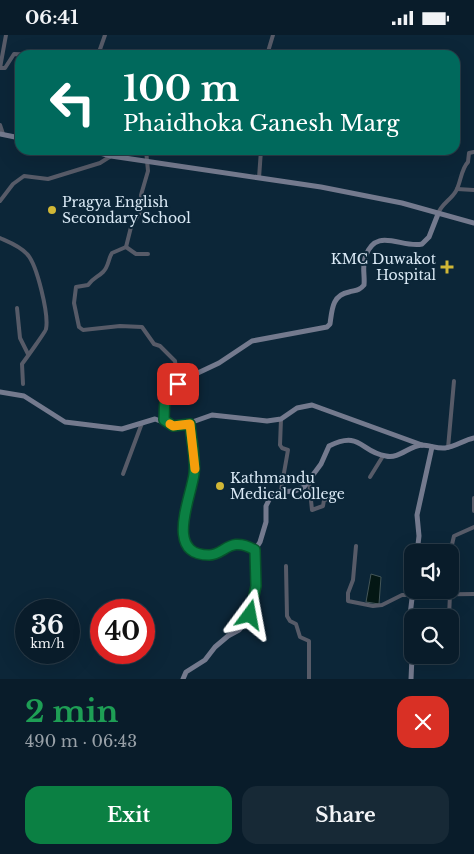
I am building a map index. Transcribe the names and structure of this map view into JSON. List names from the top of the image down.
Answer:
{
  "places": {
    "other": ["Pragya English Secondary School", "Kathmandu Medical College"],
    "health": ["KMC Duwakot Hospital"]
  },
  "page": {
    "status": "06:41",
    "turn": ["100 m", "Phaidhoka Ganesh Marg"],
    "speed": "36 km/h",
    "limit": "40",
    "heading": ["2 min", "490 m · 06:43"],
    "buttons": ["Exit", "Share"]
  }
}
